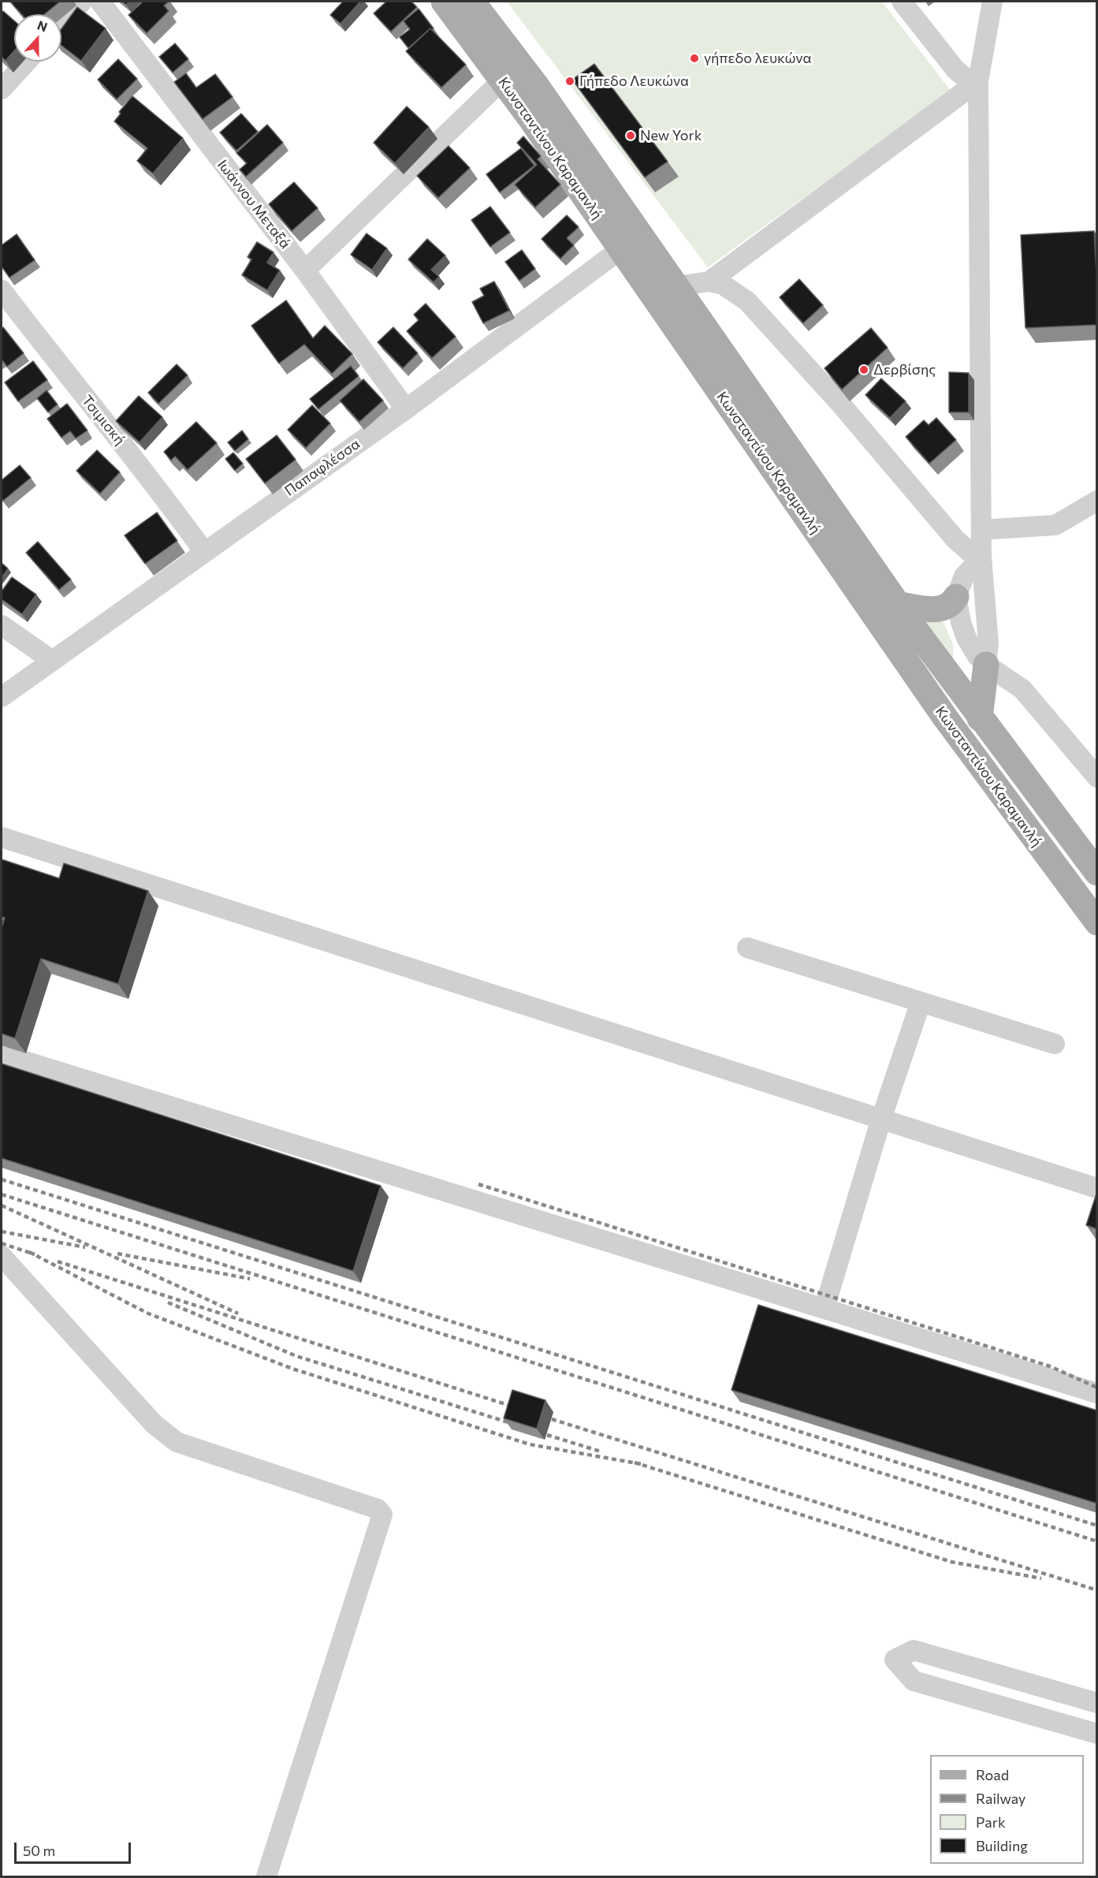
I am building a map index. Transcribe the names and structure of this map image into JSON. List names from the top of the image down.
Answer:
{
  "streets": {
    "main road": ["Κωνσταντίνου Καραμανλή"],
    "street": ["Ιωάννου Μεταξά", "Τσιμισκή", "Παπαφλέσσα"]
  },
  "crossings": [
    ["Κωνσταντίνου Καραμανλή", "Παπαφλέσσα"],
    ["Ιωάννου Μεταξά", "Παπαφλέσσα"],
    ["Τσιμισκή", "Παπαφλέσσα"]
  ],
  "places": [
    "γήπεδο λευκώνα",
    "Γήπεδο Λευκώνα",
    "New York",
    "Δερβίσης"
  ],
  "legend": [
    "Road",
    "Railway",
    "Park",
    "Building"
  ],
  "scale_bar": "50 m",
  "north": "top"
}
